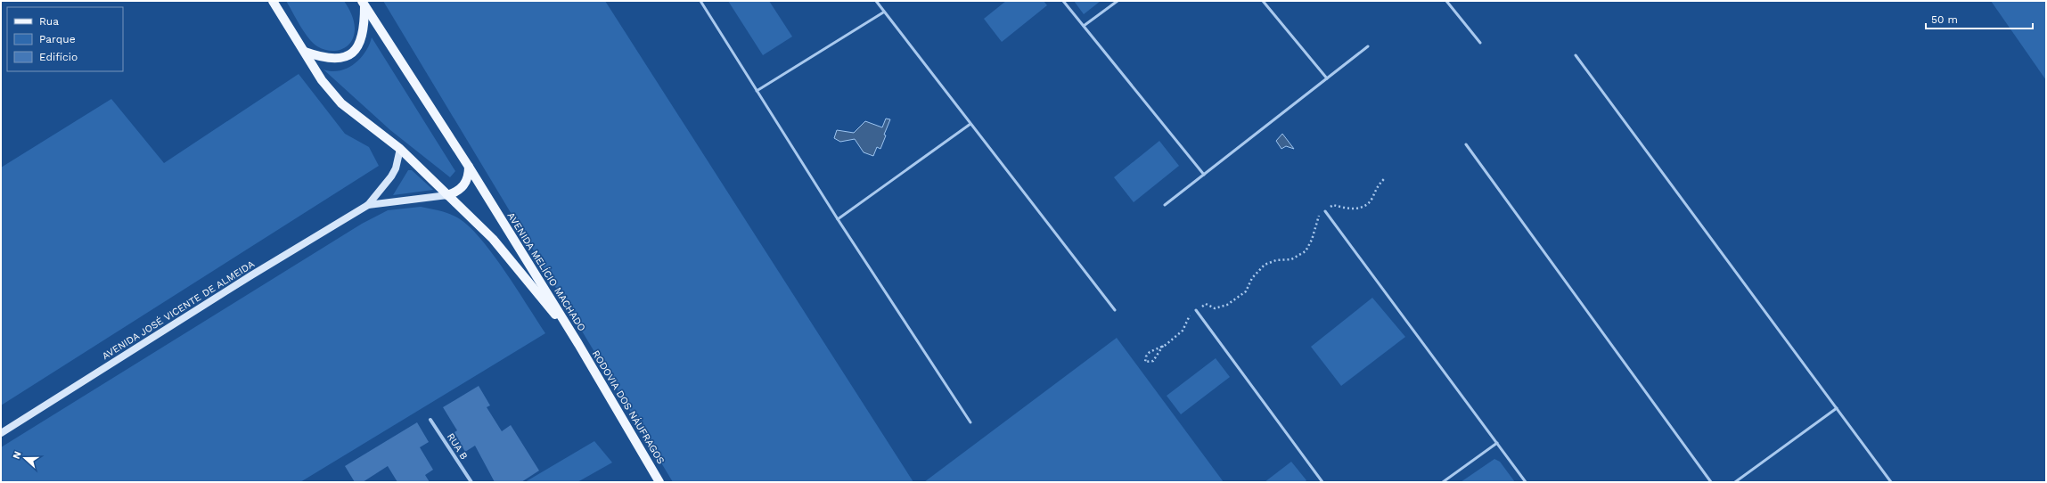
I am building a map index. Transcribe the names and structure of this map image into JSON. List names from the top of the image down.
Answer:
{
  "streets": {
    "main road": ["AVENIDA MELÍCIO MACHADO", "RODOVIA DOS NÁUFRAGOS"],
    "street": ["AVENIDA JOSÉ VICENTE DE ALMEIDA", "RUA B"]
  },
  "crossings": [
    ["AVENIDA MELÍCIO MACHADO", "RODOVIA DOS NÁUFRAGOS"]
  ],
  "legend": ["Rua", "Parque", "Edifício"],
  "scale_bar": "50 m",
  "north": "left"
}
